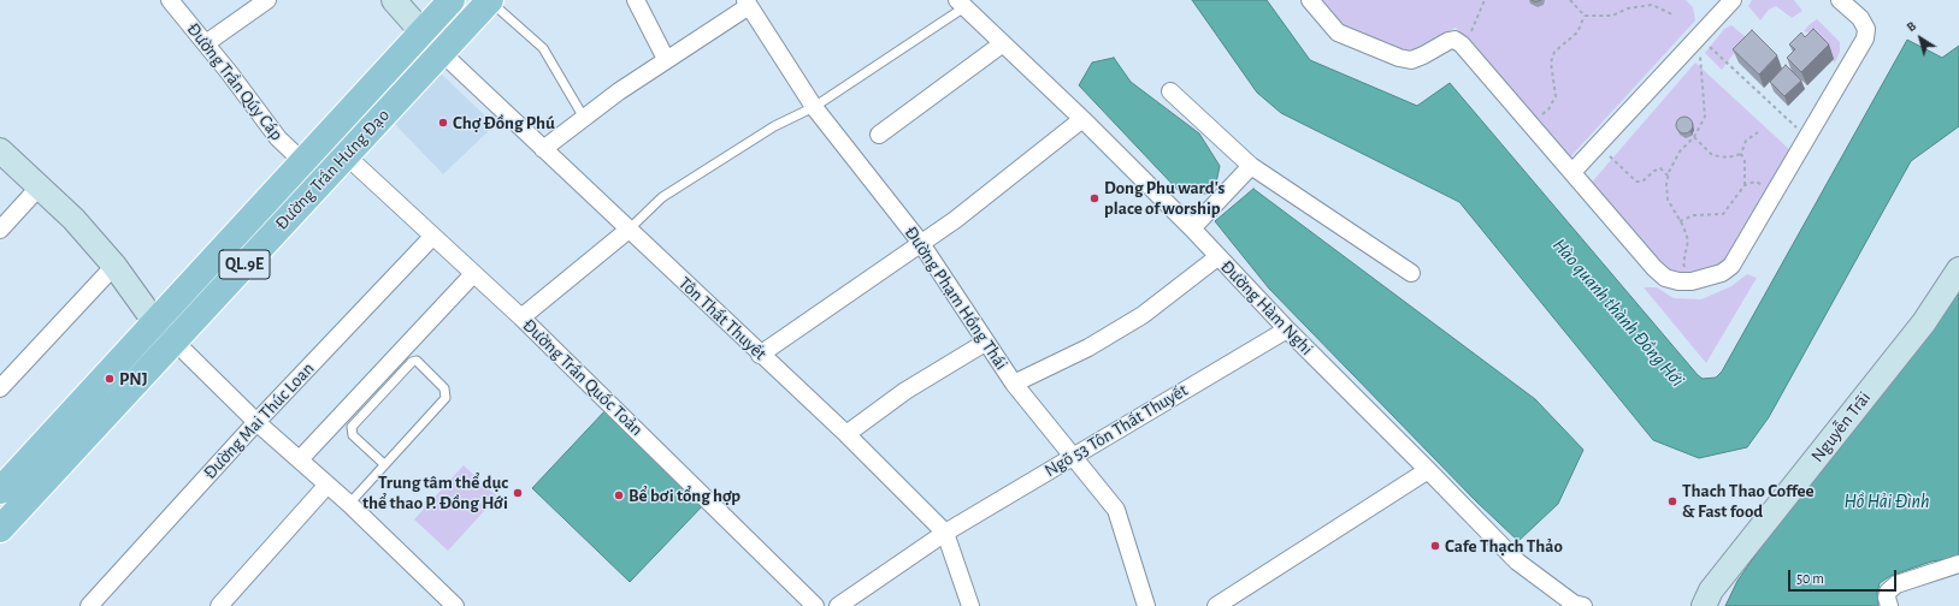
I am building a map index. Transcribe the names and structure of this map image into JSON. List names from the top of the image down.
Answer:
{
  "streets": {
    "main road": ["Đường Trần Hưng Đạo", "QL.9E"],
    "street": [
      "Đường Trần Qúy Cáp",
      "Đường Phạm Hồng Thái",
      "Đường Hàm Nghi",
      "Tôn Thất Thuyết",
      "Đường Trần Quốc Toản",
      "Đường Mai Thúc Loan",
      "Nguyễn Trãi",
      "Ngõ 53 Tôn Thất Thuyết"
    ]
  },
  "crossings": [
    ["Đường Trần Qúy Cáp", "Đường Trần Hưng Đạo"],
    ["Đường Trần Hưng Đạo", "Tôn Thất Thuyết"],
    ["Đường Trần Hưng Đạo", "Đường Trần Quốc Toản"],
    ["Đường Phạm Hồng Thái", "Ngõ 53 Tôn Thất Thuyết"],
    ["Đường Hàm Nghi", "Ngõ 53 Tôn Thất Thuyết"],
    ["Tôn Thất Thuyết", "Ngõ 53 Tôn Thất Thuyết"],
    ["Đường Trần Quốc Toản", "Đường Mai Thúc Loan"]
  ],
  "water": ["Hào quanh thành Đồng Hới", "Hồ Hải Đình"],
  "places": [
    "Chợ Đồng Phú",
    "Dong Phu ward's place of worship",
    "PNJ",
    "Trung tâm thể dục thể thao P. Đồng Hới",
    "Bể bơi tổng hợp",
    "Thach Thao Coffee & Fast food",
    "Cafe Thạch Thảo"
  ],
  "scale_bar": "50 m",
  "north": "top left"
}
